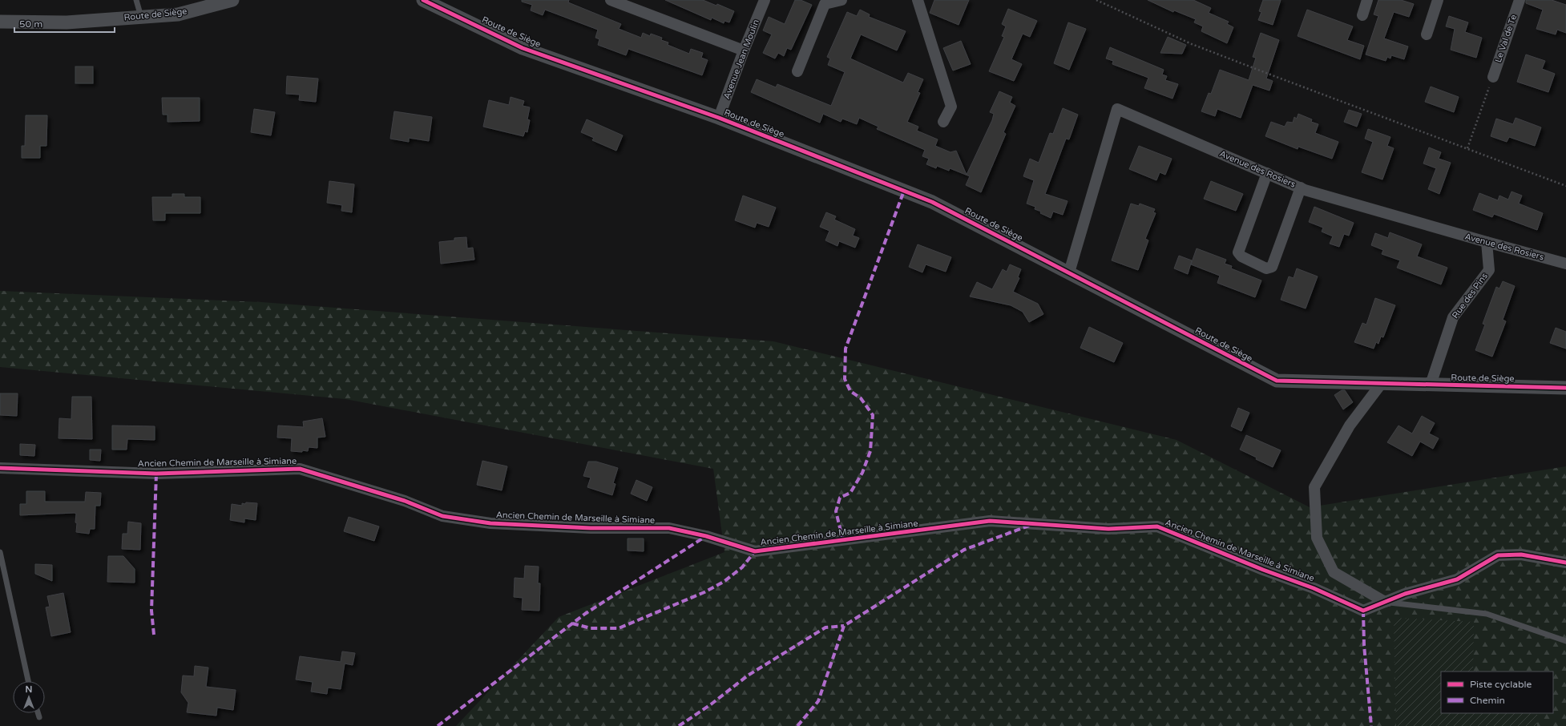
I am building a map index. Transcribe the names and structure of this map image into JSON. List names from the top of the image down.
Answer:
{
  "streets": {
    "street": [
      "Route de Siège",
      "Le Val de Te",
      "Avenue Jean Moulin",
      "Avenue des Rosiers",
      "Rue des Pins",
      "Ancien Chemin de Marseille à Simiane"
    ]
  },
  "crossings": [
    ["Route de Siège", "Avenue Jean Moulin"],
    ["Route de Siège", "Avenue des Rosiers"],
    ["Route de Siège", "Rue des Pins"],
    ["Avenue des Rosiers", "Rue des Pins"]
  ],
  "legend": ["Piste cyclable", "Chemin"],
  "scale_bar": "50 m",
  "north": "top"
}
